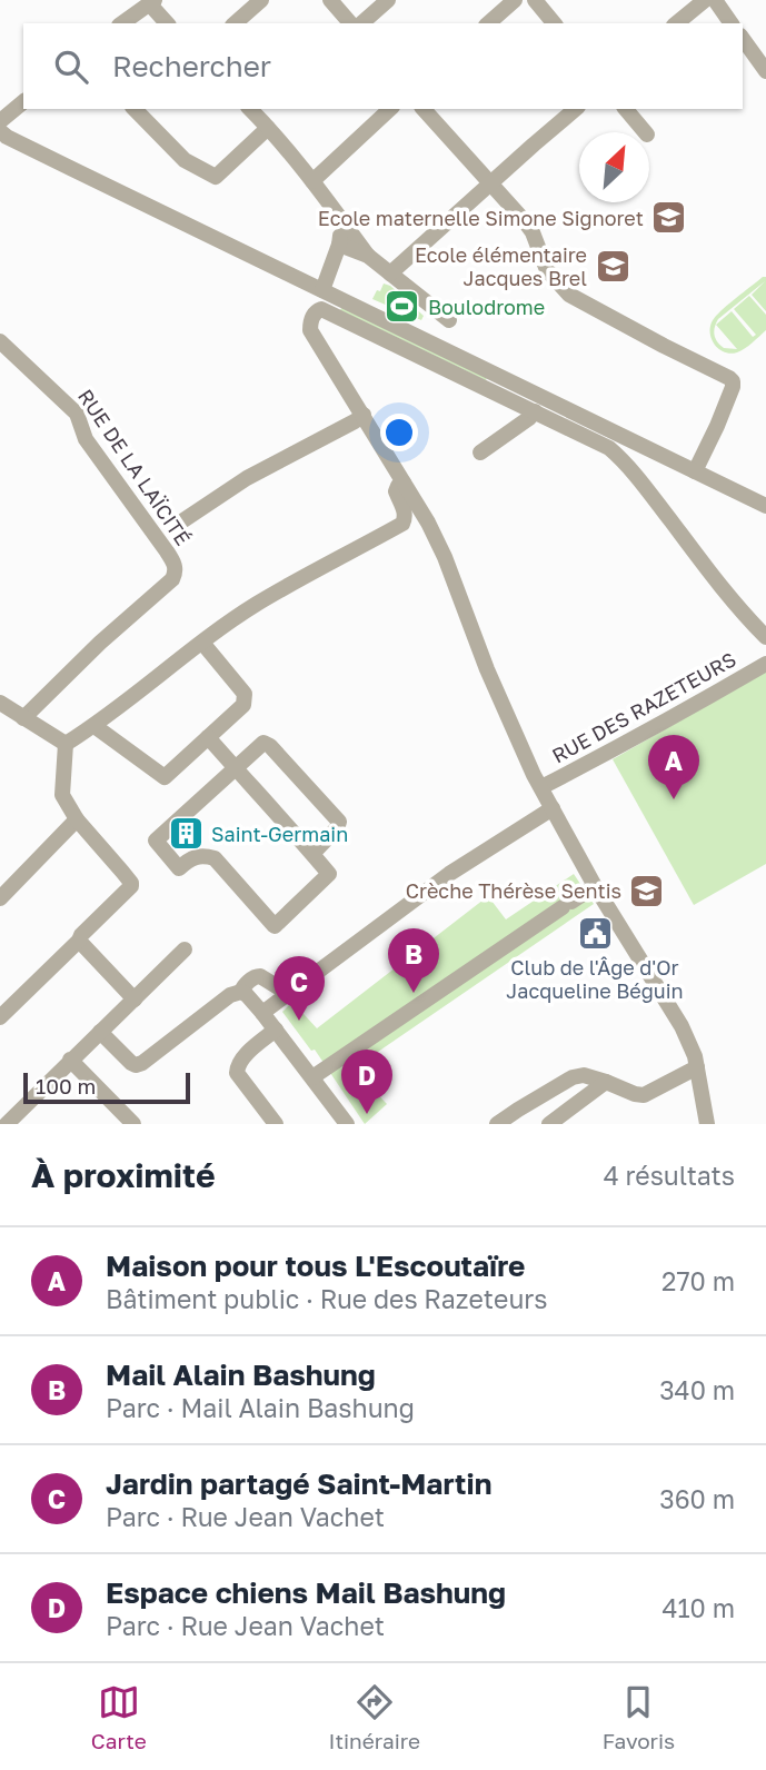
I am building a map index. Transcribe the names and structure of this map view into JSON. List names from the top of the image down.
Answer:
{
  "streets": {
    "street": ["RUE DE LA LAÏCITÉ", "RUE DES RAZETEURS"]
  },
  "places": {
    "school or university": ["Ecole maternelle Simone Signoret", "Ecole élémentaire Jacques Brel", "Crèche Thérèse Sentis"],
    "sports": ["Boulodrome"],
    "building": ["Saint-Germain"],
    "public building": ["Club de l'Âge d'Or Jacqueline Béguin"]
  },
  "scale_bar": "100 m",
  "north": "top right",
  "page": {
    "search": "Rechercher",
    "pins": [
      "A",
      "B",
      "C",
      "D"
    ],
    "scale": "100 m",
    "heading": ["À proximité", "4 résultats"],
    "list": [
      {
        "mark": "A",
        "name": "Maison pour tous L'Escoutaïre",
        "note": "Bâtiment public · Rue des Razeteurs",
        "value": "270 m"
      },
      {
        "mark": "B",
        "name": "Mail Alain Bashung",
        "note": "Parc · Mail Alain Bashung",
        "value": "340 m"
      },
      {
        "mark": "C",
        "name": "Jardin partagé Saint-Martin",
        "note": "Parc · Rue Jean Vachet",
        "value": "360 m"
      },
      {
        "mark": "D",
        "name": "Espace chiens Mail Bashung",
        "note": "Parc · Rue Jean Vachet",
        "value": "410 m"
      }
    ],
    "nav": ["Carte", "Itinéraire", "Favoris"]
  }
}
